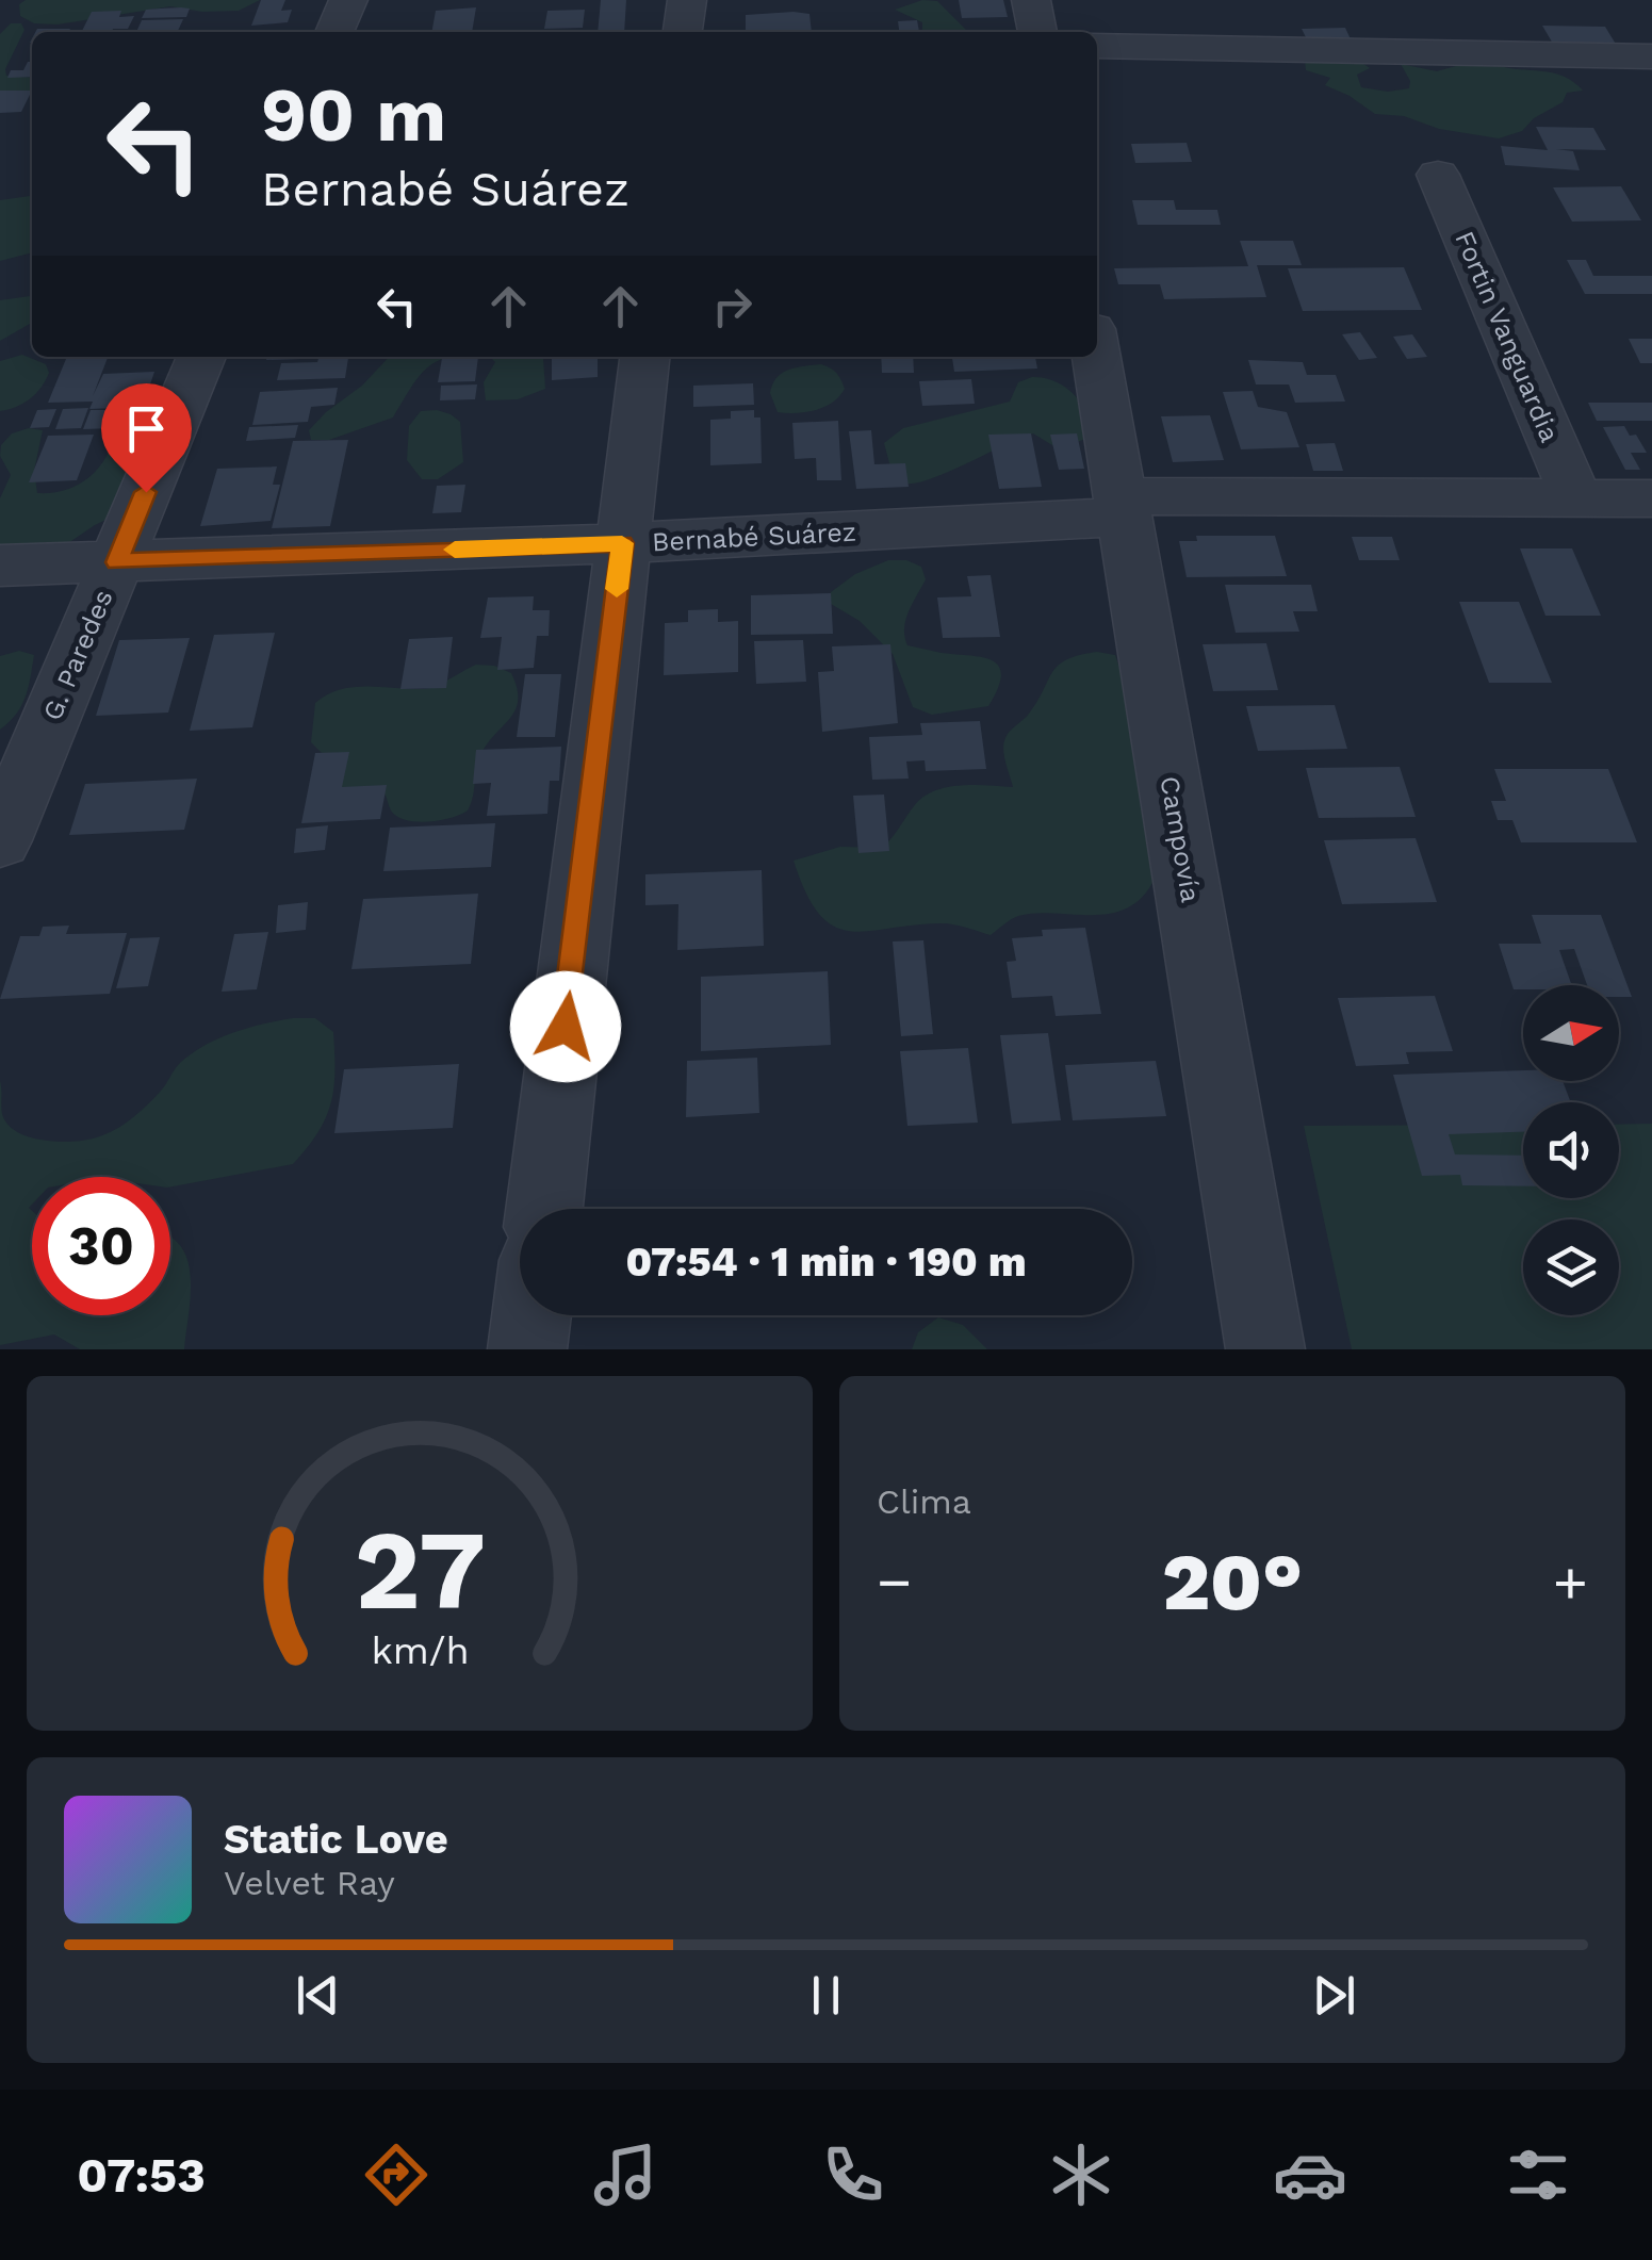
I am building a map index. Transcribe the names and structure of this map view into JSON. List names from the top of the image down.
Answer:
{
  "streets": {
    "street": [
      "Fortin Vanguardia",
      "Bernabé Suárez",
      "G. Paredes",
      "Campovía"
    ]
  },
  "crossings": [
    ["Fortin Vanguardia", "Bernabé Suárez"],
    ["Bernabé Suárez", "G. Paredes"],
    ["Bernabé Suárez", "Campovía"]
  ],
  "north": "right",
  "page": {
    "turn": ["90 m", "Bernabé Suárez"],
    "limit": "30",
    "trip": "07:54 · 1 min · 190 m",
    "tile": "Clima",
    "heat": ["−", "20°", "+"],
    "song": ["Static Love", "Velvet Ray"],
    "tabs": "07:53",
    "gauge": ["27", "km/h"]
  }
}
